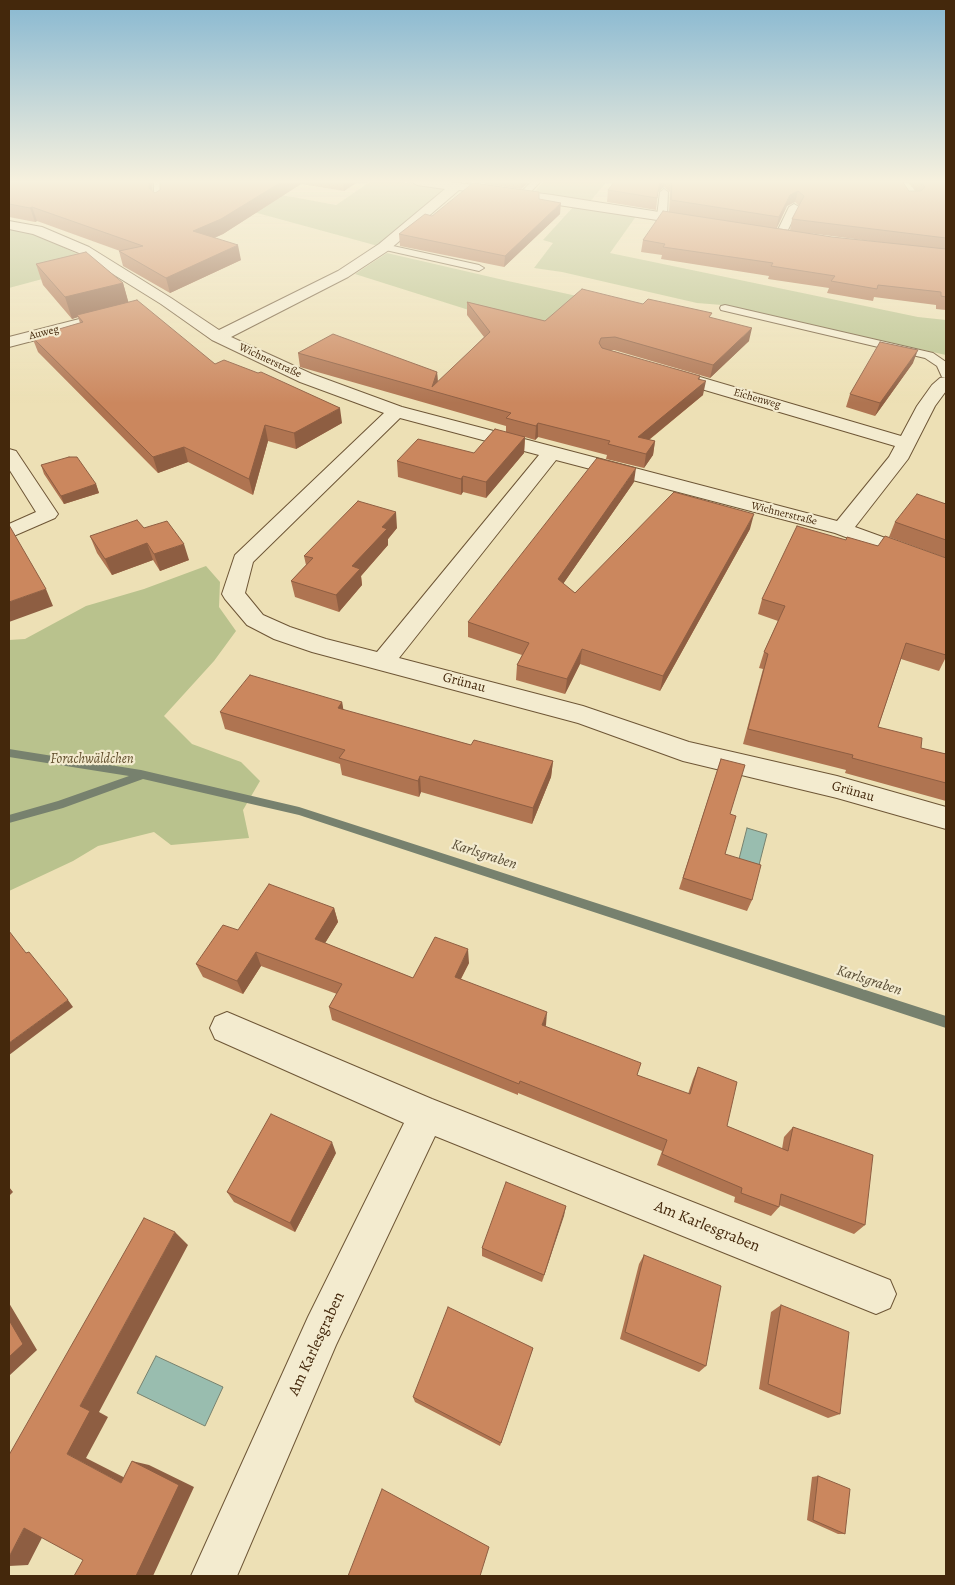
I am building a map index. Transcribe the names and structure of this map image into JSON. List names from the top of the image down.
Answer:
{
  "streets": {
    "street": [
      "Auweg",
      "Wichnerstraße",
      "Eichenweg",
      "Grünau",
      "Am Karlesgraben"
    ]
  },
  "crossings": [
    ["Wichnerstraße", "Grünau"]
  ],
  "water": ["Karlsgraben"],
  "parks": ["Forachwäldchen"]
}
